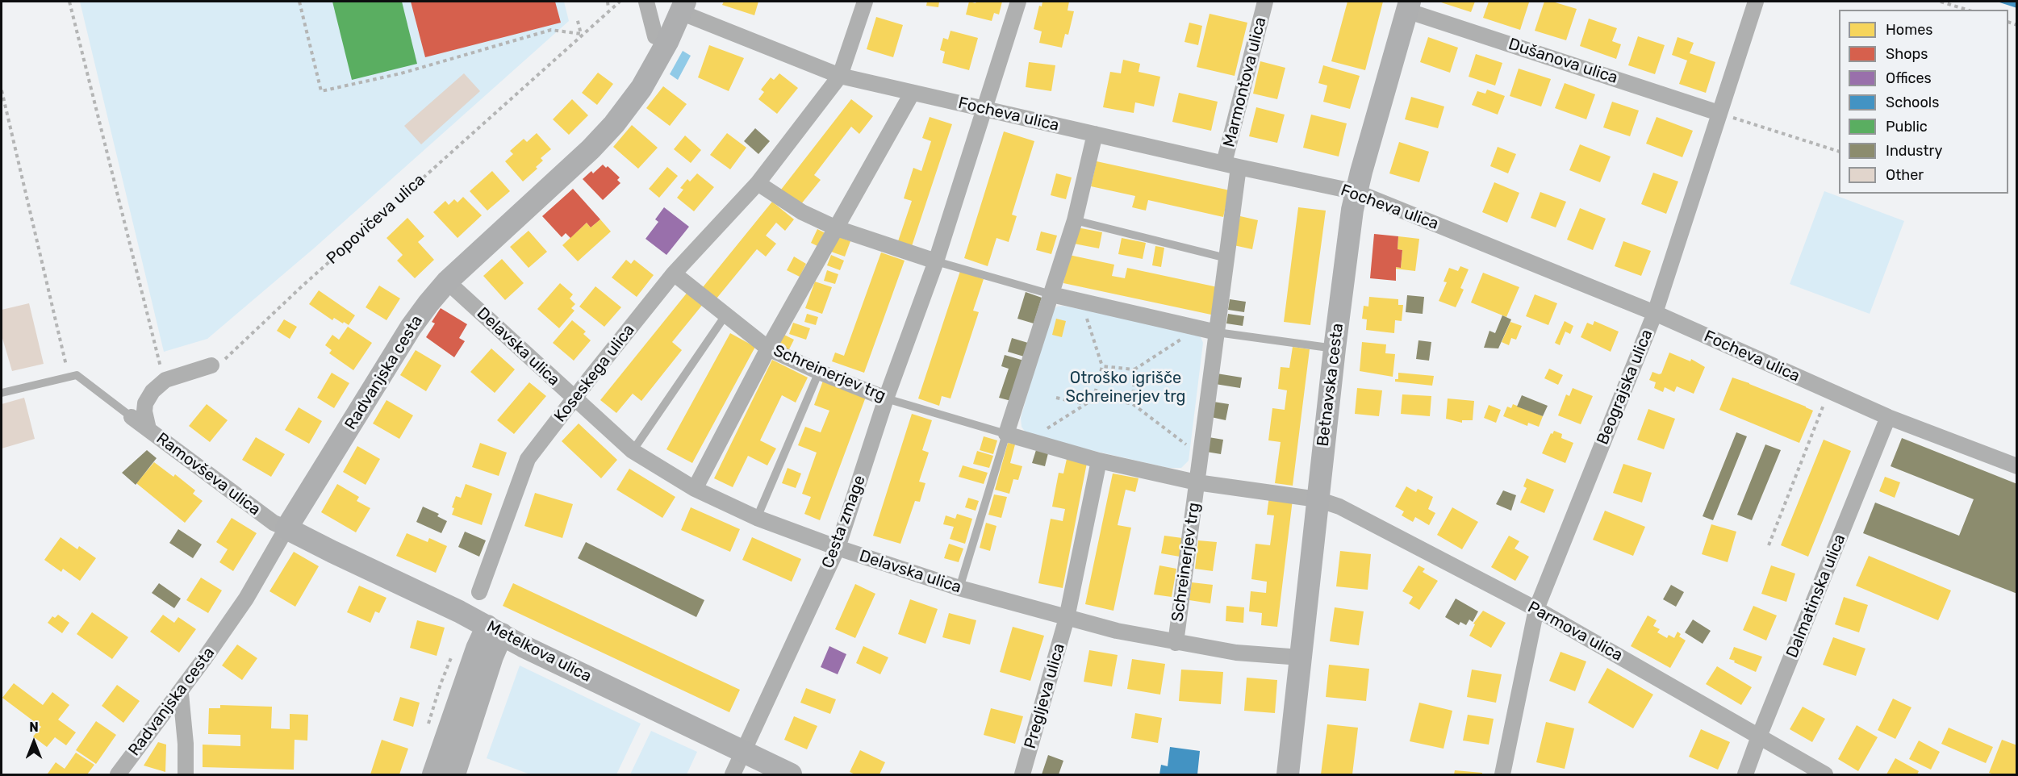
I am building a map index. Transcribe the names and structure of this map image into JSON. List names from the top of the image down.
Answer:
{
  "streets": {
    "street": [
      "Dušanova ulica",
      "Marmontova ulica",
      "Focheva ulica",
      "Delavska ulica",
      "Radvanjska cesta",
      "Koseskega ulica",
      "Schreinerjev trg",
      "Betnavska cesta",
      "Beograjska ulica",
      "Ramovševa ulica",
      "Cesta zmage",
      "Dalmatinska ulica",
      "Parmova ulica",
      "Metelkova ulica",
      "Pregljeva ulica"
    ],
    "path": ["Popovičeva ulica"]
  },
  "crossings": [
    ["Dušanova ulica", "Betnavska cesta"],
    ["Dušanova ulica", "Beograjska ulica"],
    ["Marmontova ulica", "Focheva ulica"],
    ["Marmontova ulica", "Schreinerjev trg"],
    ["Focheva ulica", "Radvanjska cesta"],
    ["Focheva ulica", "Koseskega ulica"],
    ["Focheva ulica", "Schreinerjev trg"],
    ["Focheva ulica", "Betnavska cesta"],
    ["Focheva ulica", "Beograjska ulica"],
    ["Focheva ulica", "Cesta zmage"],
    ["Focheva ulica", "Dalmatinska ulica"],
    ["Delavska ulica", "Radvanjska cesta"],
    ["Delavska ulica", "Koseskega ulica"],
    ["Delavska ulica", "Schreinerjev trg"],
    ["Delavska ulica", "Betnavska cesta"],
    ["Delavska ulica", "Cesta zmage"],
    ["Delavska ulica", "Pregljeva ulica"],
    ["Radvanjska cesta", "Ramovševa ulica"],
    ["Radvanjska cesta", "Metelkova ulica"],
    ["Koseskega ulica", "Schreinerjev trg"],
    ["Schreinerjev trg", "Betnavska cesta"],
    ["Schreinerjev trg", "Cesta zmage"],
    ["Schreinerjev trg", "Parmova ulica"],
    ["Betnavska cesta", "Parmova ulica"],
    ["Beograjska ulica", "Parmova ulica"],
    ["Ramovševa ulica", "Metelkova ulica"],
    ["Cesta zmage", "Metelkova ulica"],
    ["Dalmatinska ulica", "Parmova ulica"]
  ],
  "parks": ["Otroško igrišče Schreinerjev trg"],
  "legend": [
    "Homes",
    "Shops",
    "Offices",
    "Schools",
    "Public",
    "Industry",
    "Other"
  ],
  "north": "top"
}
